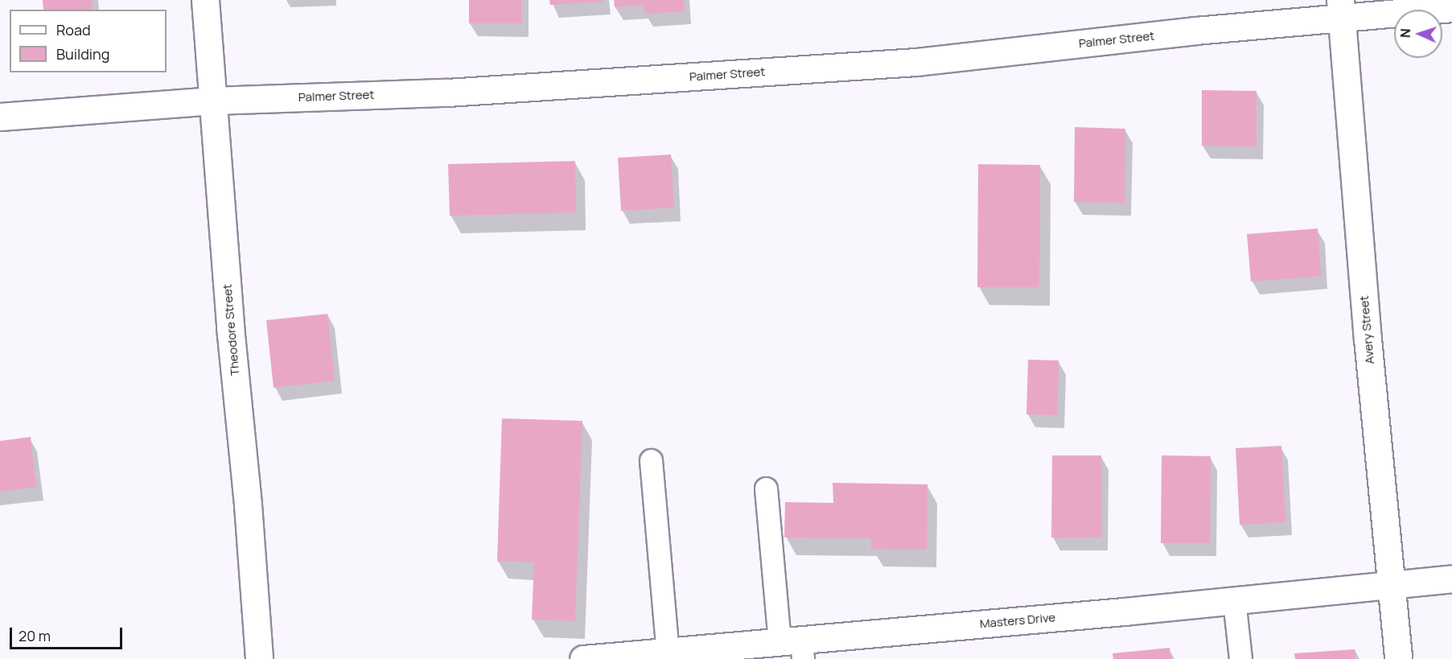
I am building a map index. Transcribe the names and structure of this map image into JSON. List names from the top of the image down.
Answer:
{
  "streets": {
    "street": [
      "Palmer Street",
      "Theodore Street",
      "Avery Street",
      "Masters Drive"
    ]
  },
  "crossings": [
    ["Palmer Street", "Theodore Street"],
    ["Palmer Street", "Avery Street"],
    ["Avery Street", "Masters Drive"]
  ],
  "legend": ["Road", "Building"],
  "scale_bar": "20 m",
  "north": "left"
}
